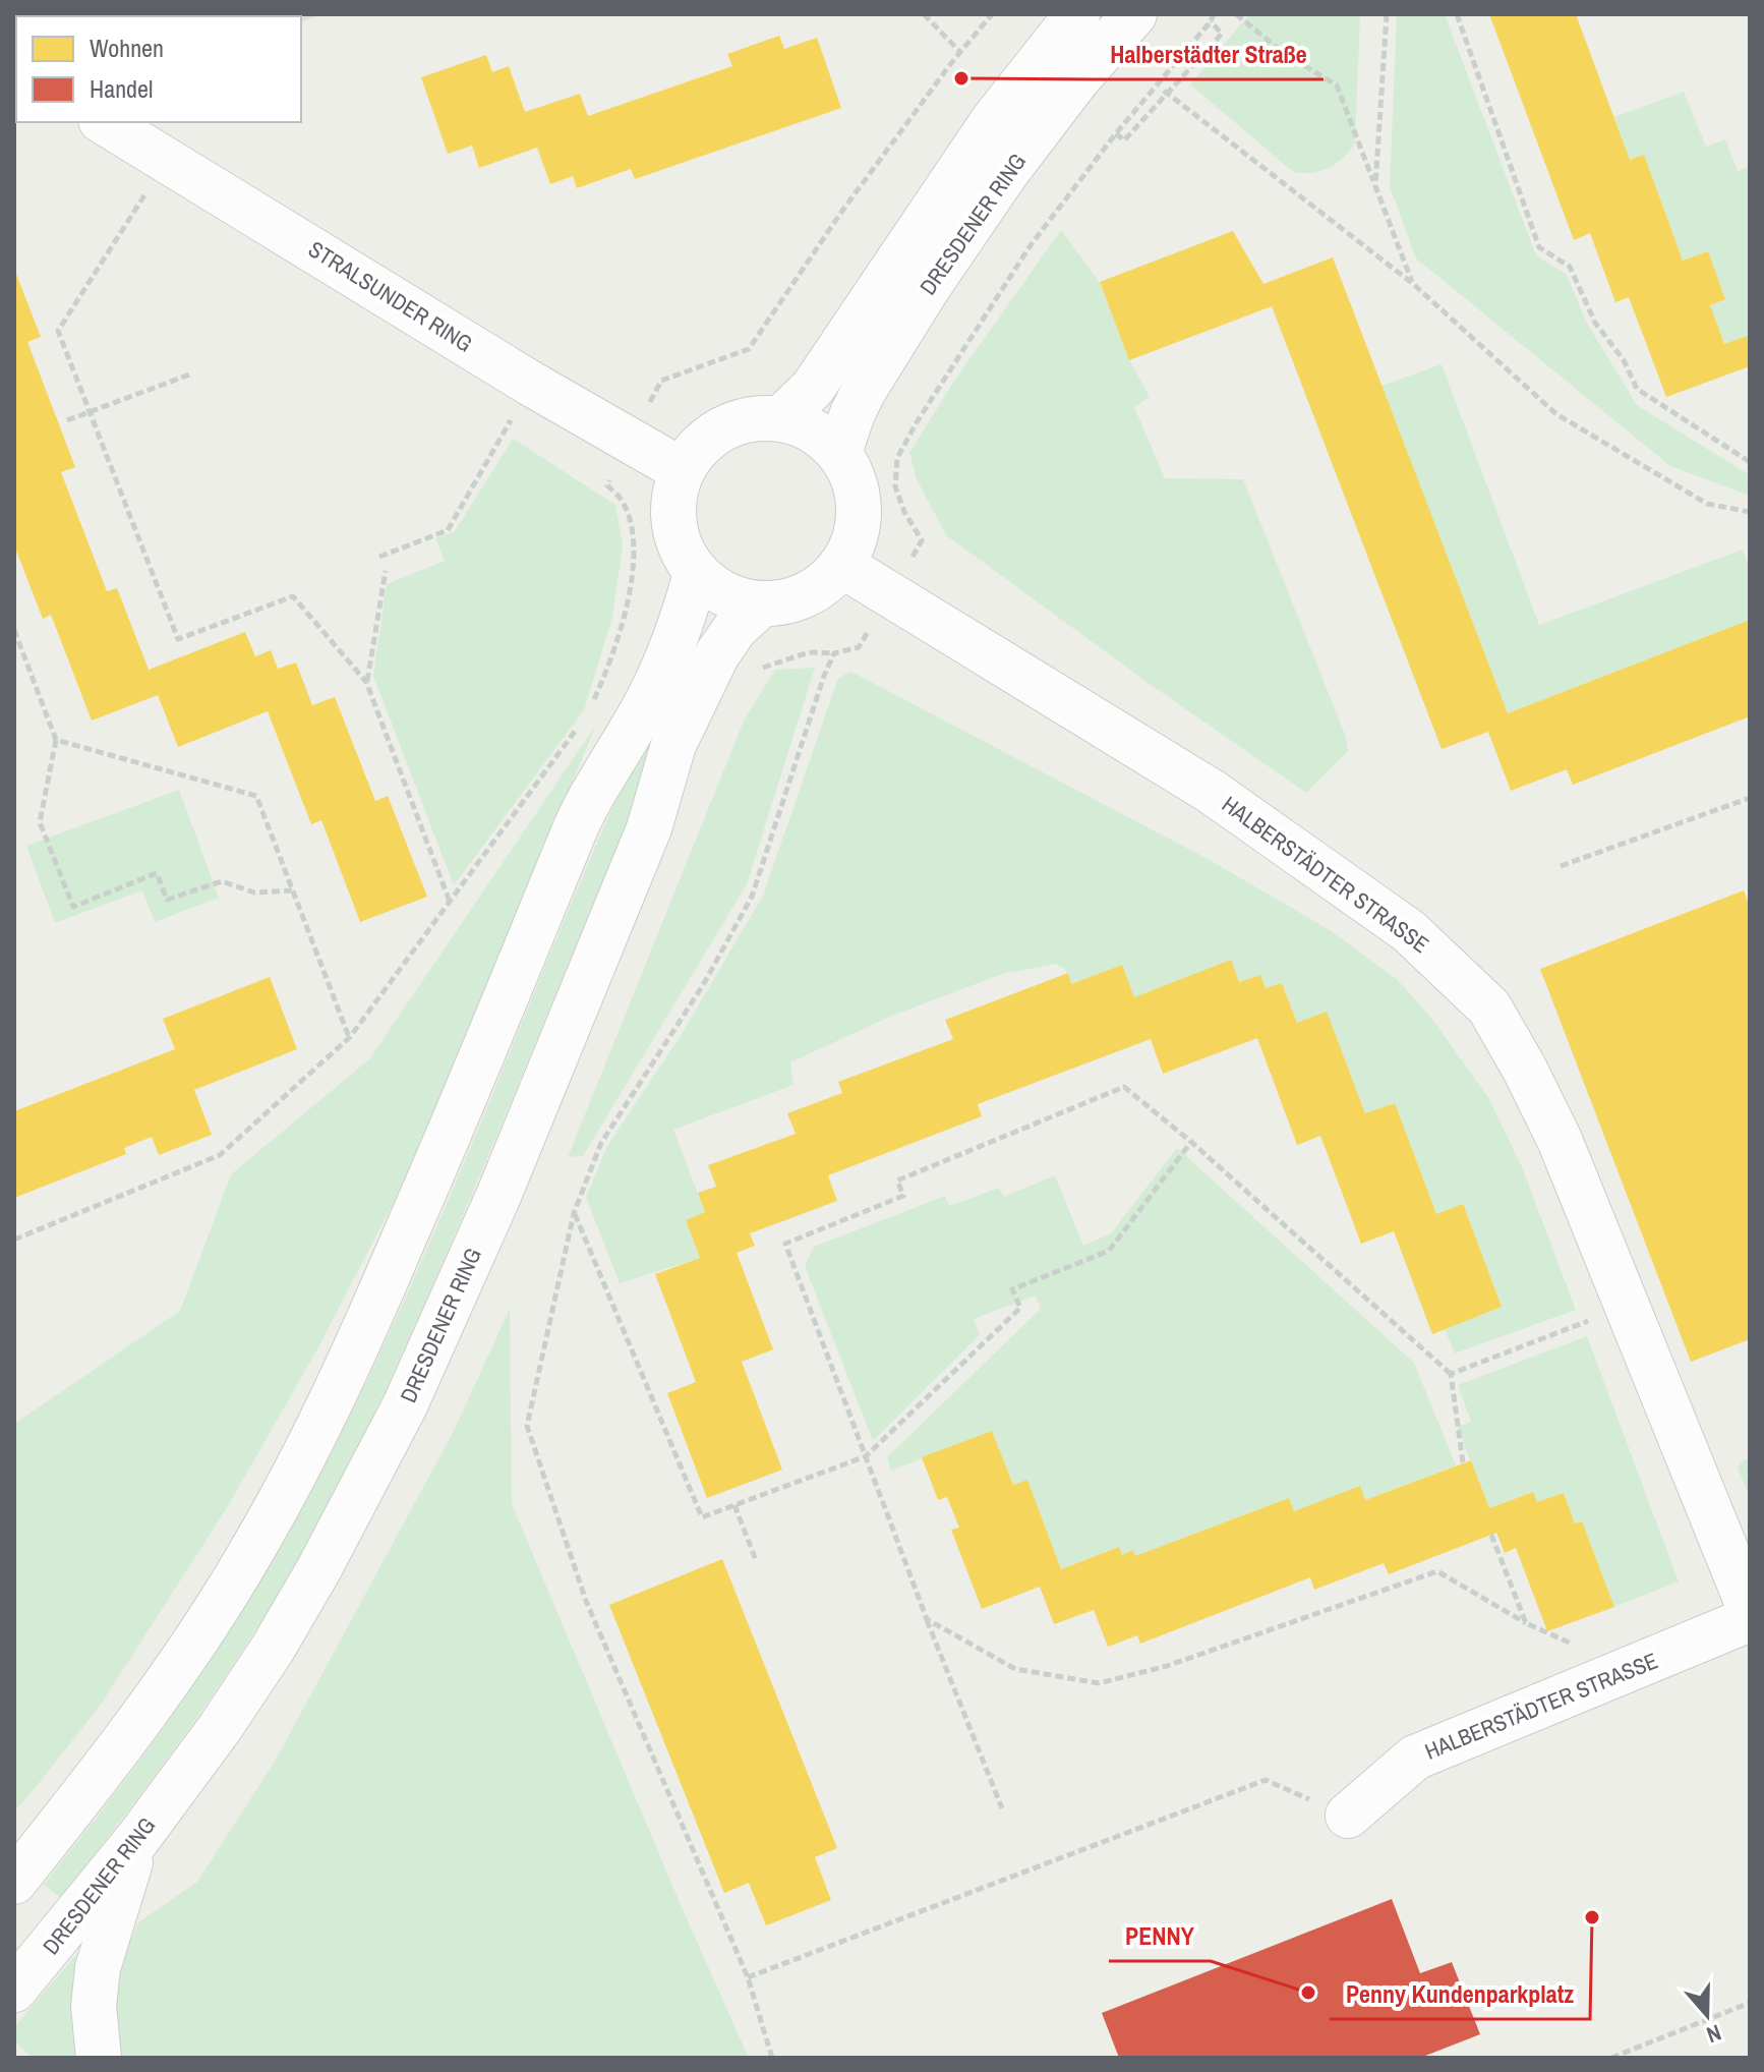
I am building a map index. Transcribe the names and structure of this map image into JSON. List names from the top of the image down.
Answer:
{
  "streets": {
    "street": ["DRESDENER RING", "STRALSUNDER RING", "HALBERSTÄDTER STRASSE"]
  },
  "crossings": [
    ["DRESDENER RING", "STRALSUNDER RING"],
    ["DRESDENER RING", "HALBERSTÄDTER STRASSE"],
    ["STRALSUNDER RING", "HALBERSTÄDTER STRASSE"]
  ],
  "places": ["Halberstädter Straße", "Penny Kundenparkplatz", "PENNY"],
  "legend": ["Wohnen", "Handel"],
  "north": "bottom"
}
